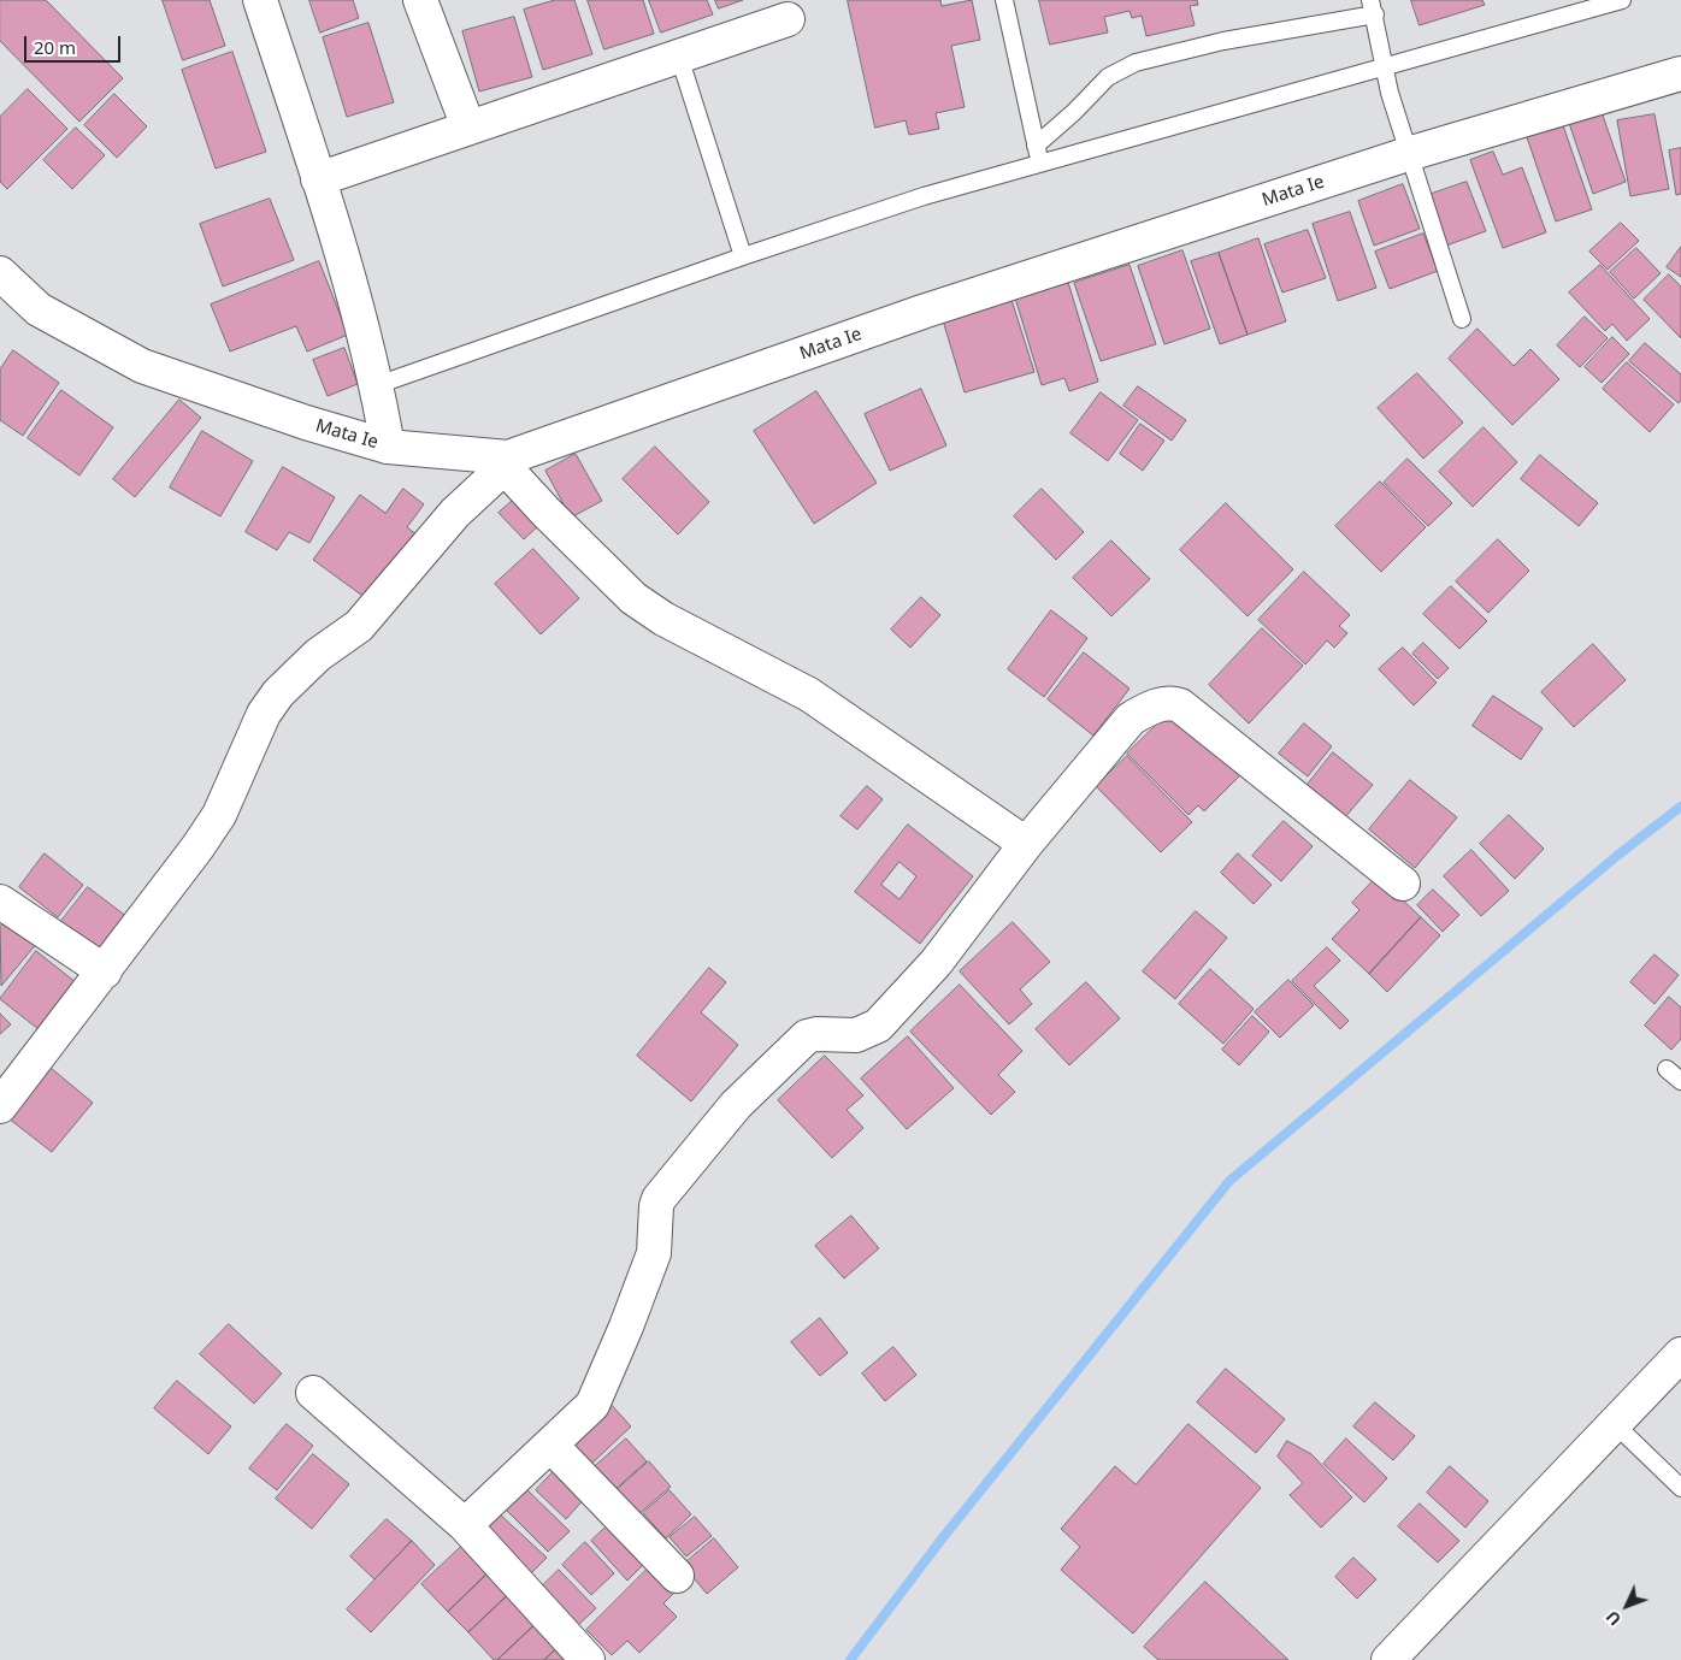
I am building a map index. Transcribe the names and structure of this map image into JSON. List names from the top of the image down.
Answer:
{
  "streets": {
    "street": ["Mata Ie"]
  },
  "scale_bar": "20 m",
  "north": "bottom left"
}
